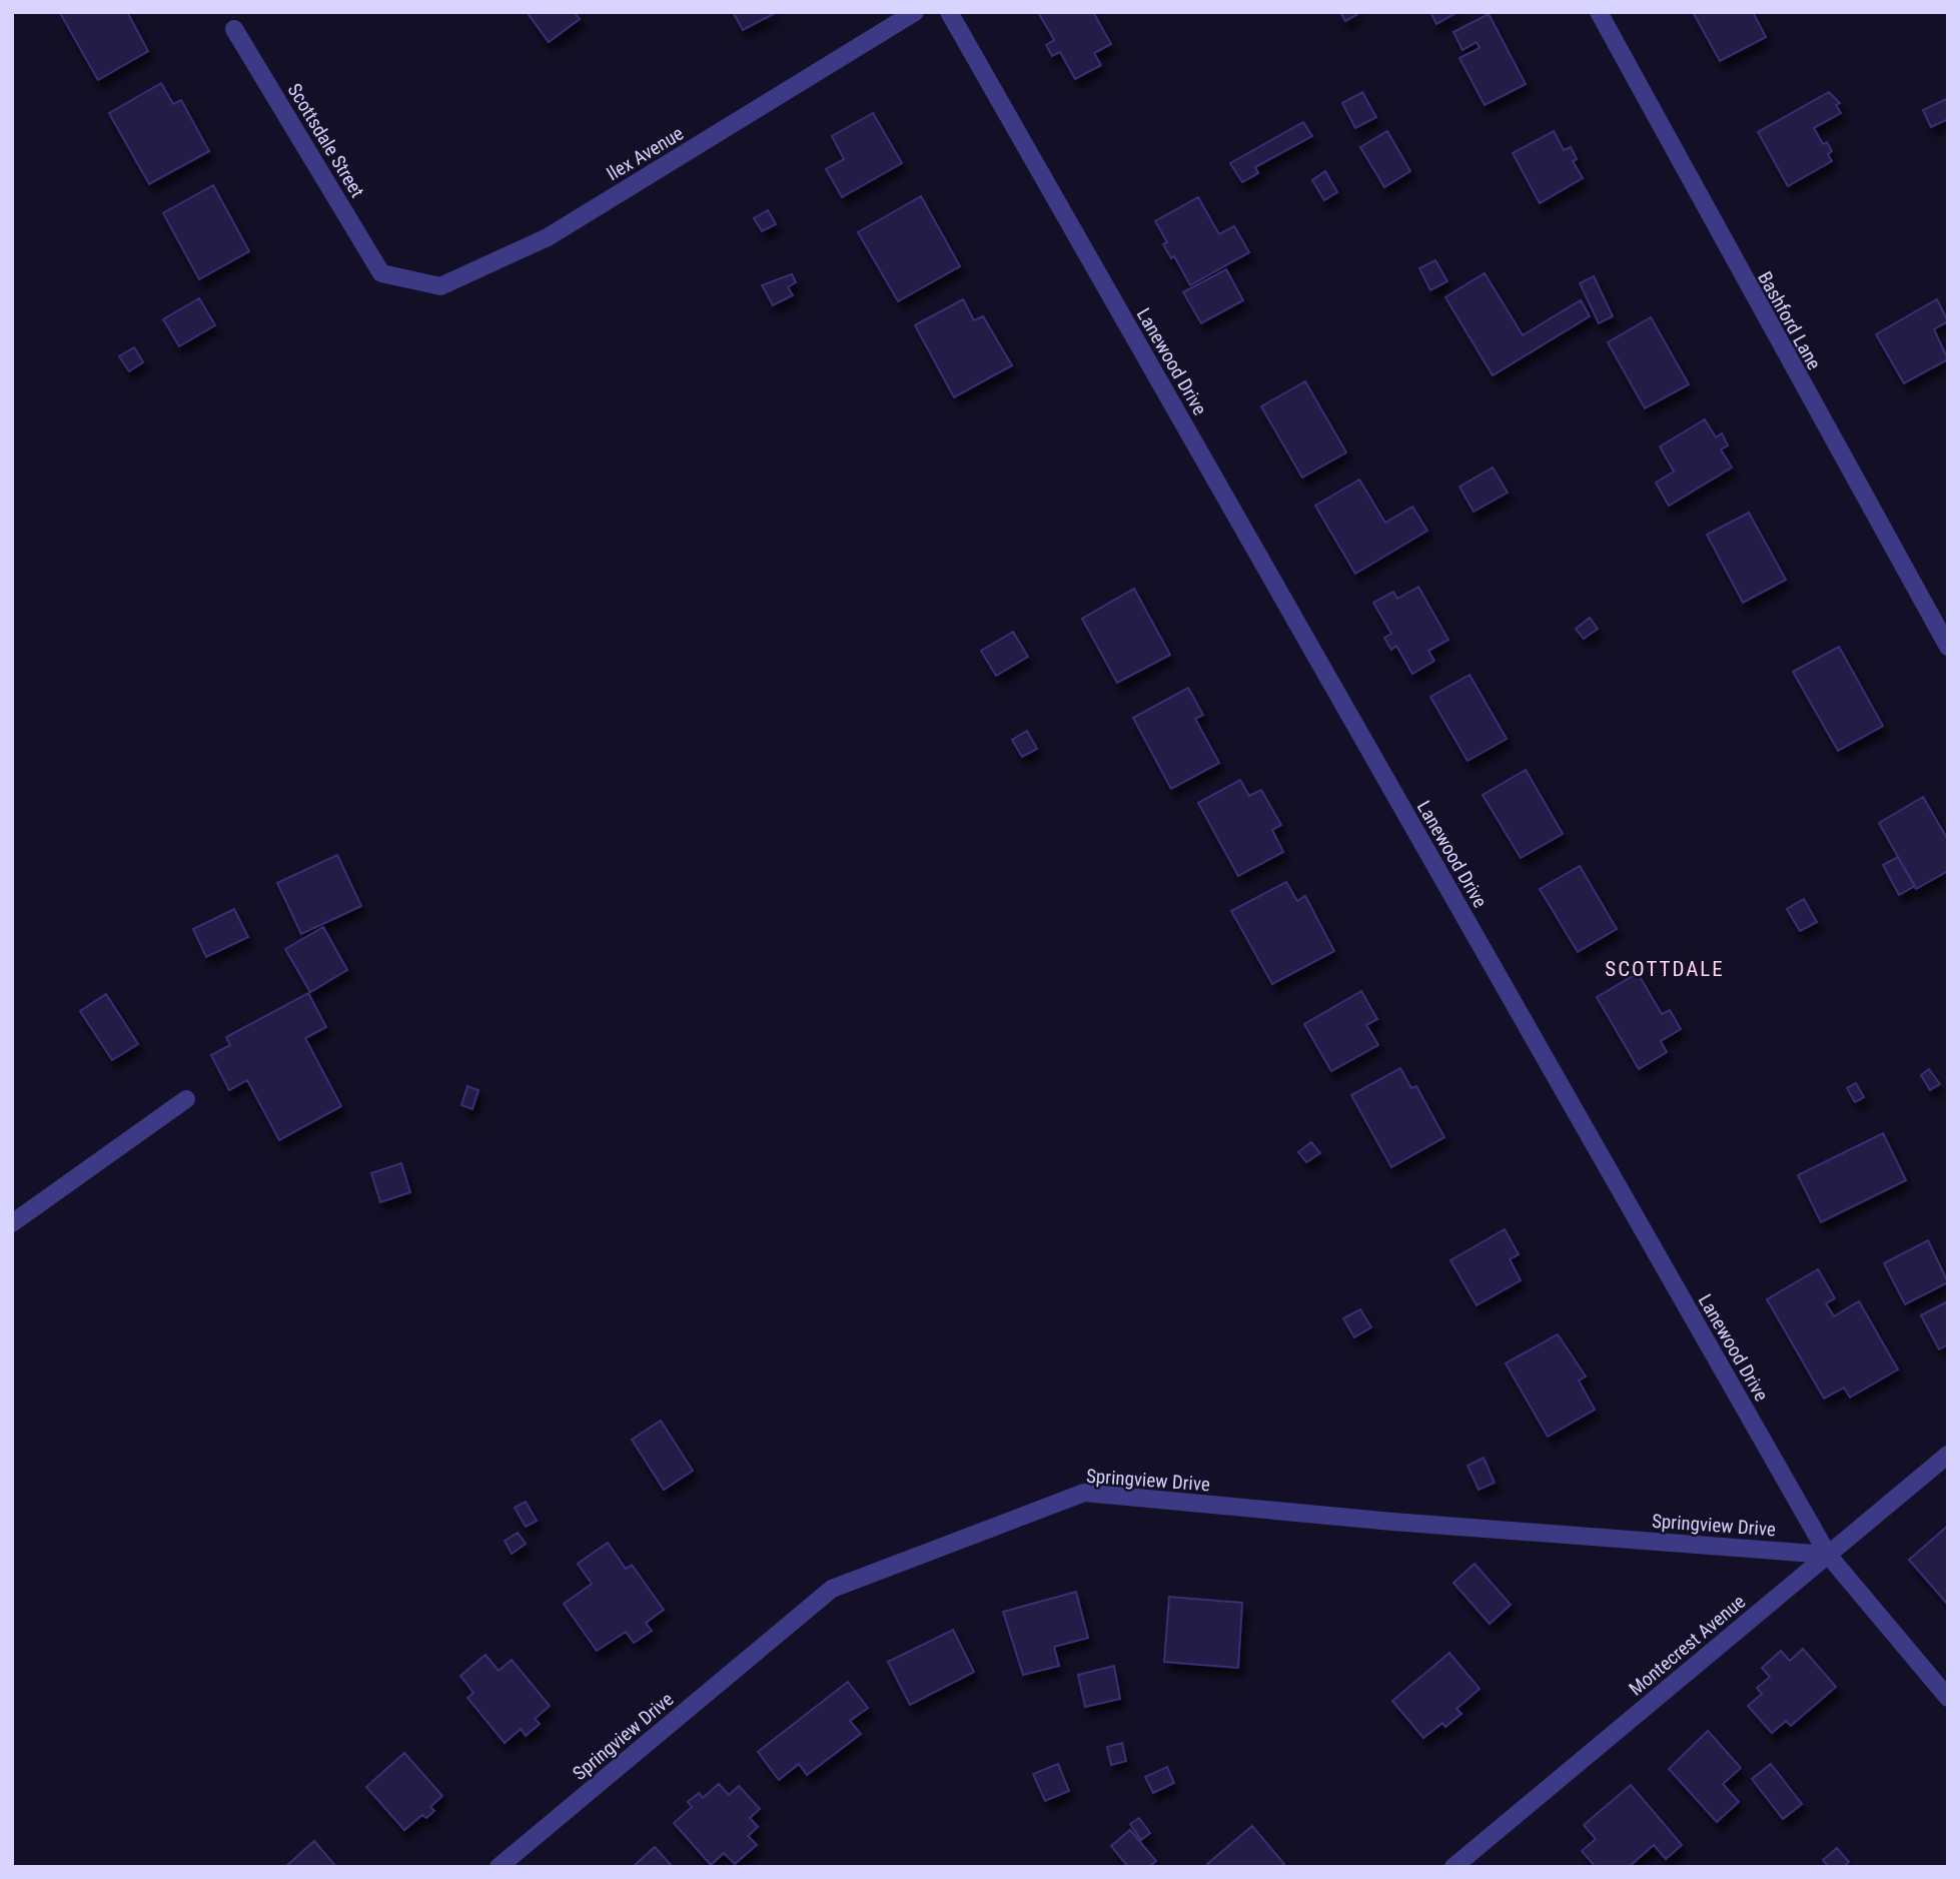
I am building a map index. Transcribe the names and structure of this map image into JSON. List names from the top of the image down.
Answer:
{
  "streets": {
    "street": [
      "Scottsdale Street",
      "Ilex Avenue",
      "Bashford Lane",
      "Lanewood Drive",
      "Springview Drive",
      "Montecrest Avenue"
    ]
  },
  "crossings": [
    ["Scottsdale Street", "Ilex Avenue"],
    ["Lanewood Drive", "Springview Drive"],
    ["Lanewood Drive", "Montecrest Avenue"],
    ["Springview Drive", "Montecrest Avenue"]
  ],
  "districts": ["SCOTTDALE"]
}
